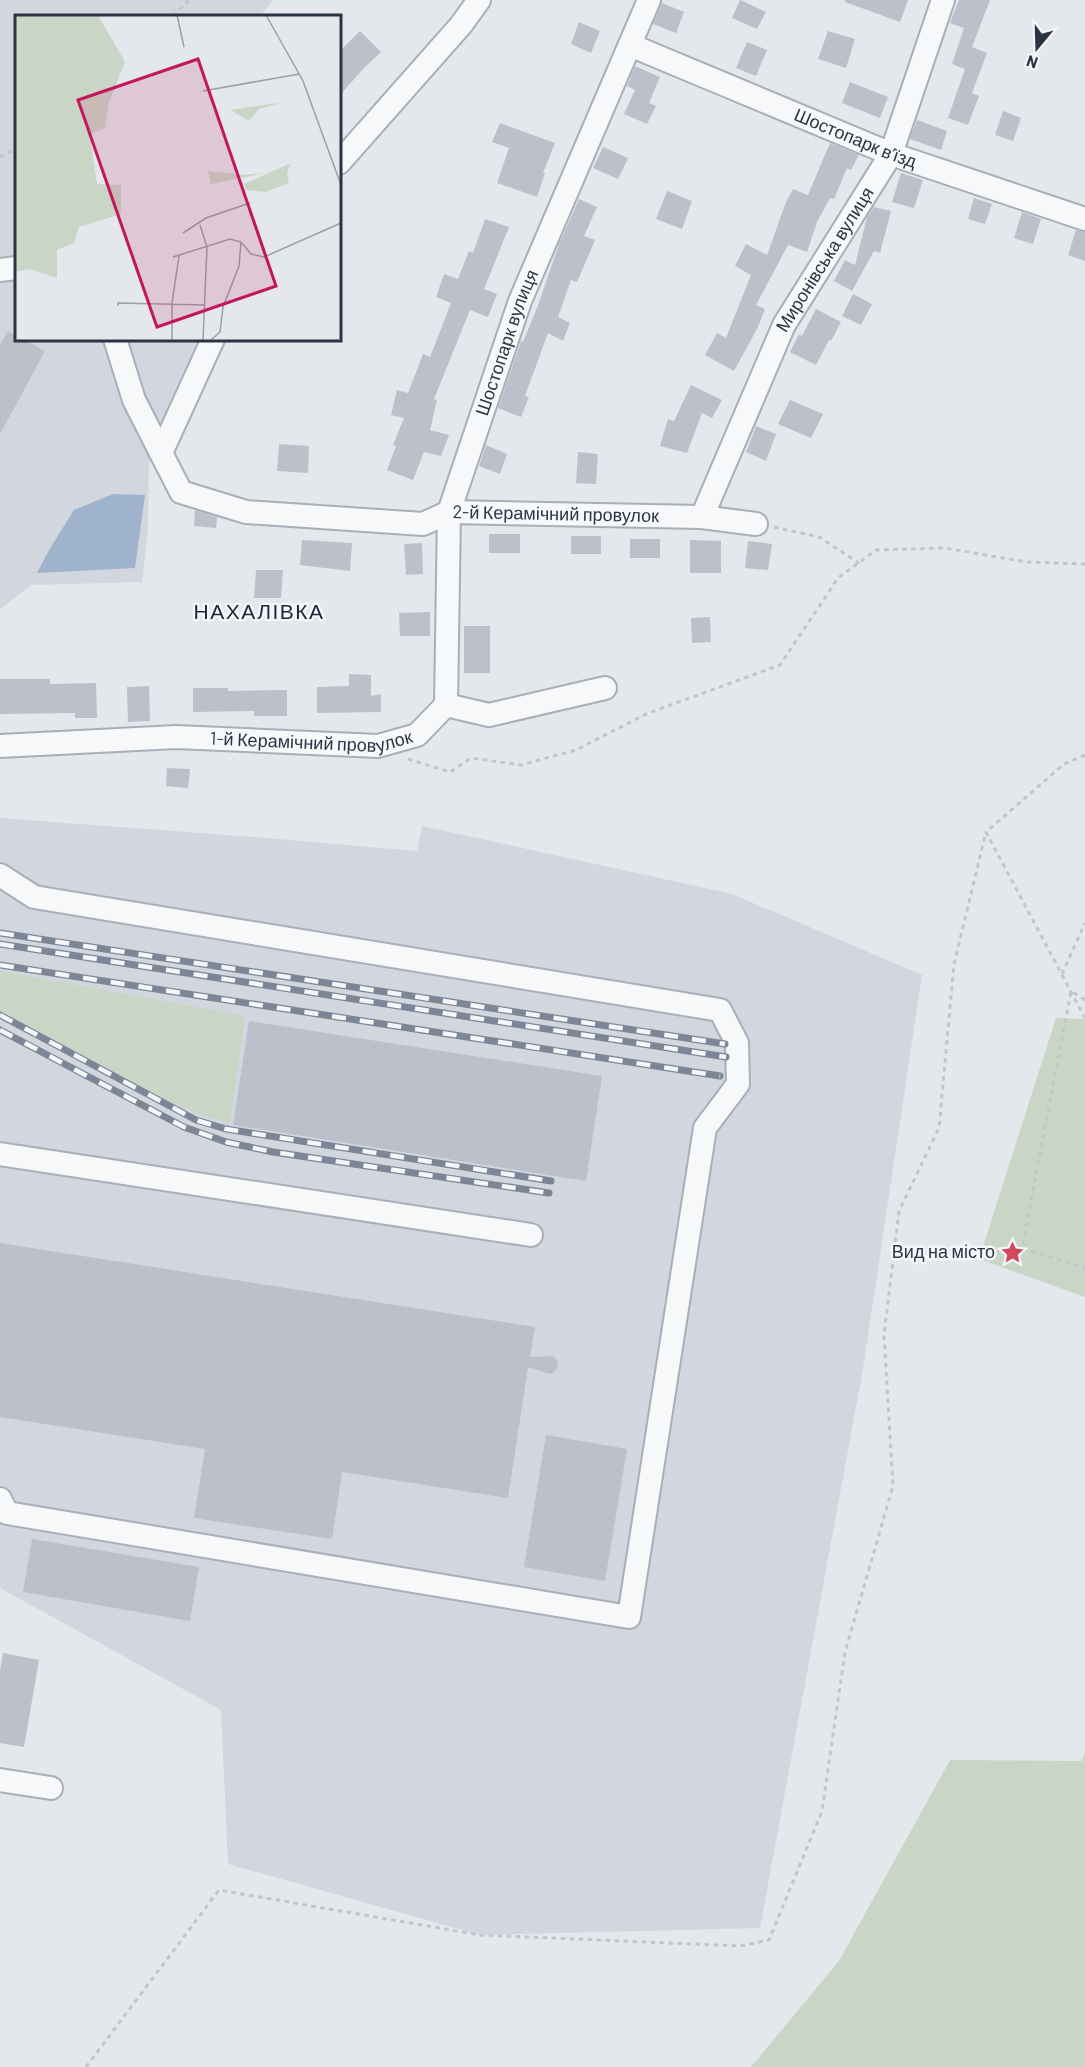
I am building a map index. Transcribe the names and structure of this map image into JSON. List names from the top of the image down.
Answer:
{
  "streets": {
    "street": [
      "Шостопарк в’їзд",
      "Миронівська вулиця",
      "Шостопарк вулиця",
      "2-й Керамічний провулок",
      "1-й Керамічний провулок"
    ]
  },
  "crossings": [
    ["Шостопарк в’їзд", "Миронівська вулиця"],
    ["Шостопарк в’їзд", "Шостопарк вулиця"],
    ["Миронівська вулиця", "2-й Керамічний провулок"],
    ["Шостопарк вулиця", "2-й Керамічний провулок"],
    ["Шостопарк вулиця", "1-й Керамічний провулок"]
  ],
  "districts": ["НАХАЛІВКА"],
  "places": {
    "place": ["Вид на місто"]
  },
  "north": "bottom"
}
